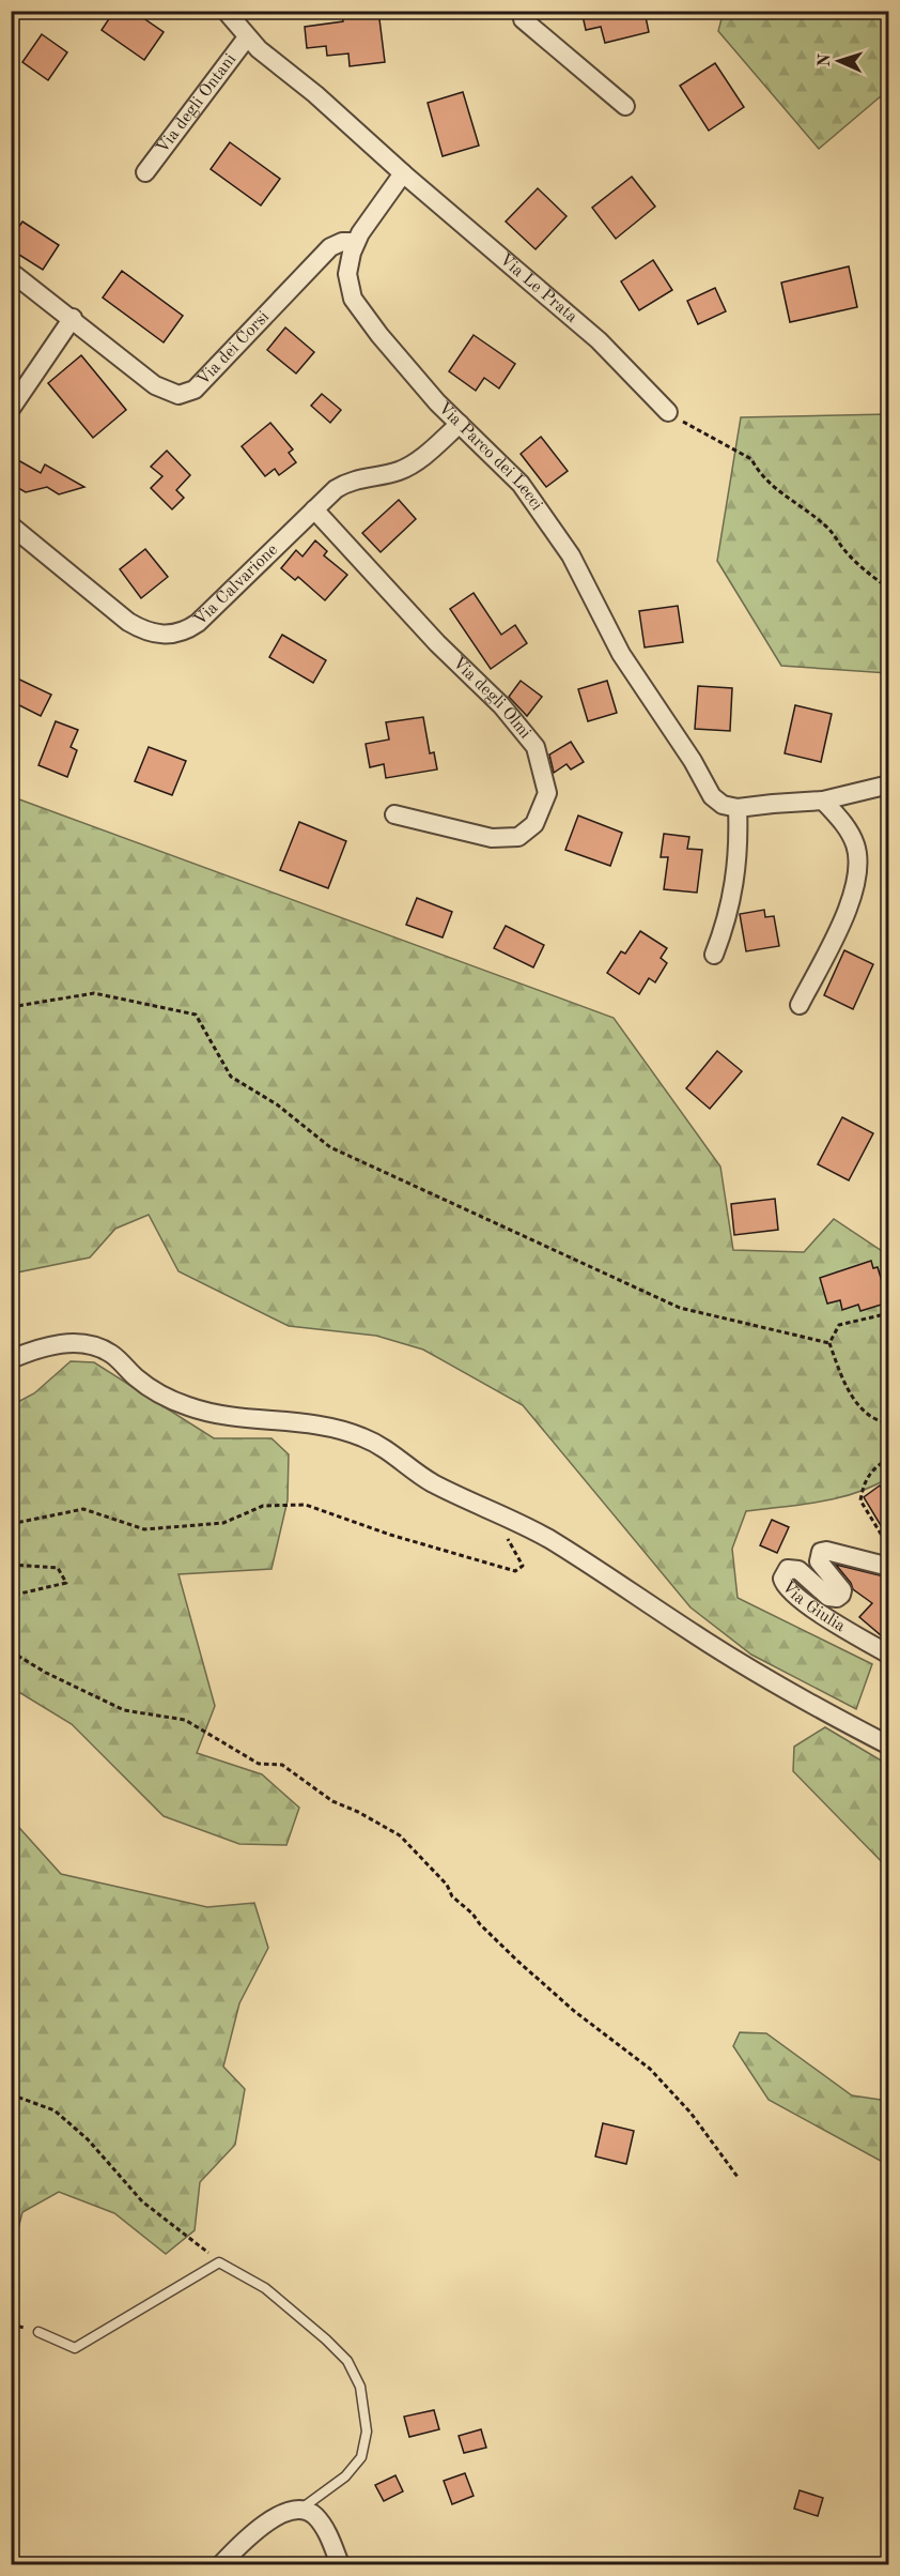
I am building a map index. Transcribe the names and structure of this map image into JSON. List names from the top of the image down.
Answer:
{
  "streets": {
    "street": [
      "Via degli Ontani",
      "Via Le Prata",
      "Via dei Corsi",
      "Via Parco dei Lecci",
      "Via Calvarione",
      "Via degli Olmi",
      "Via Giulia"
    ]
  },
  "crossings": [
    ["Via Le Prata", "Via Parco dei Lecci"],
    ["Via dei Corsi", "Via Parco dei Lecci"],
    ["Via Parco dei Lecci", "Via Calvarione"],
    ["Via Calvarione", "Via degli Olmi"]
  ],
  "north": "left"
}
